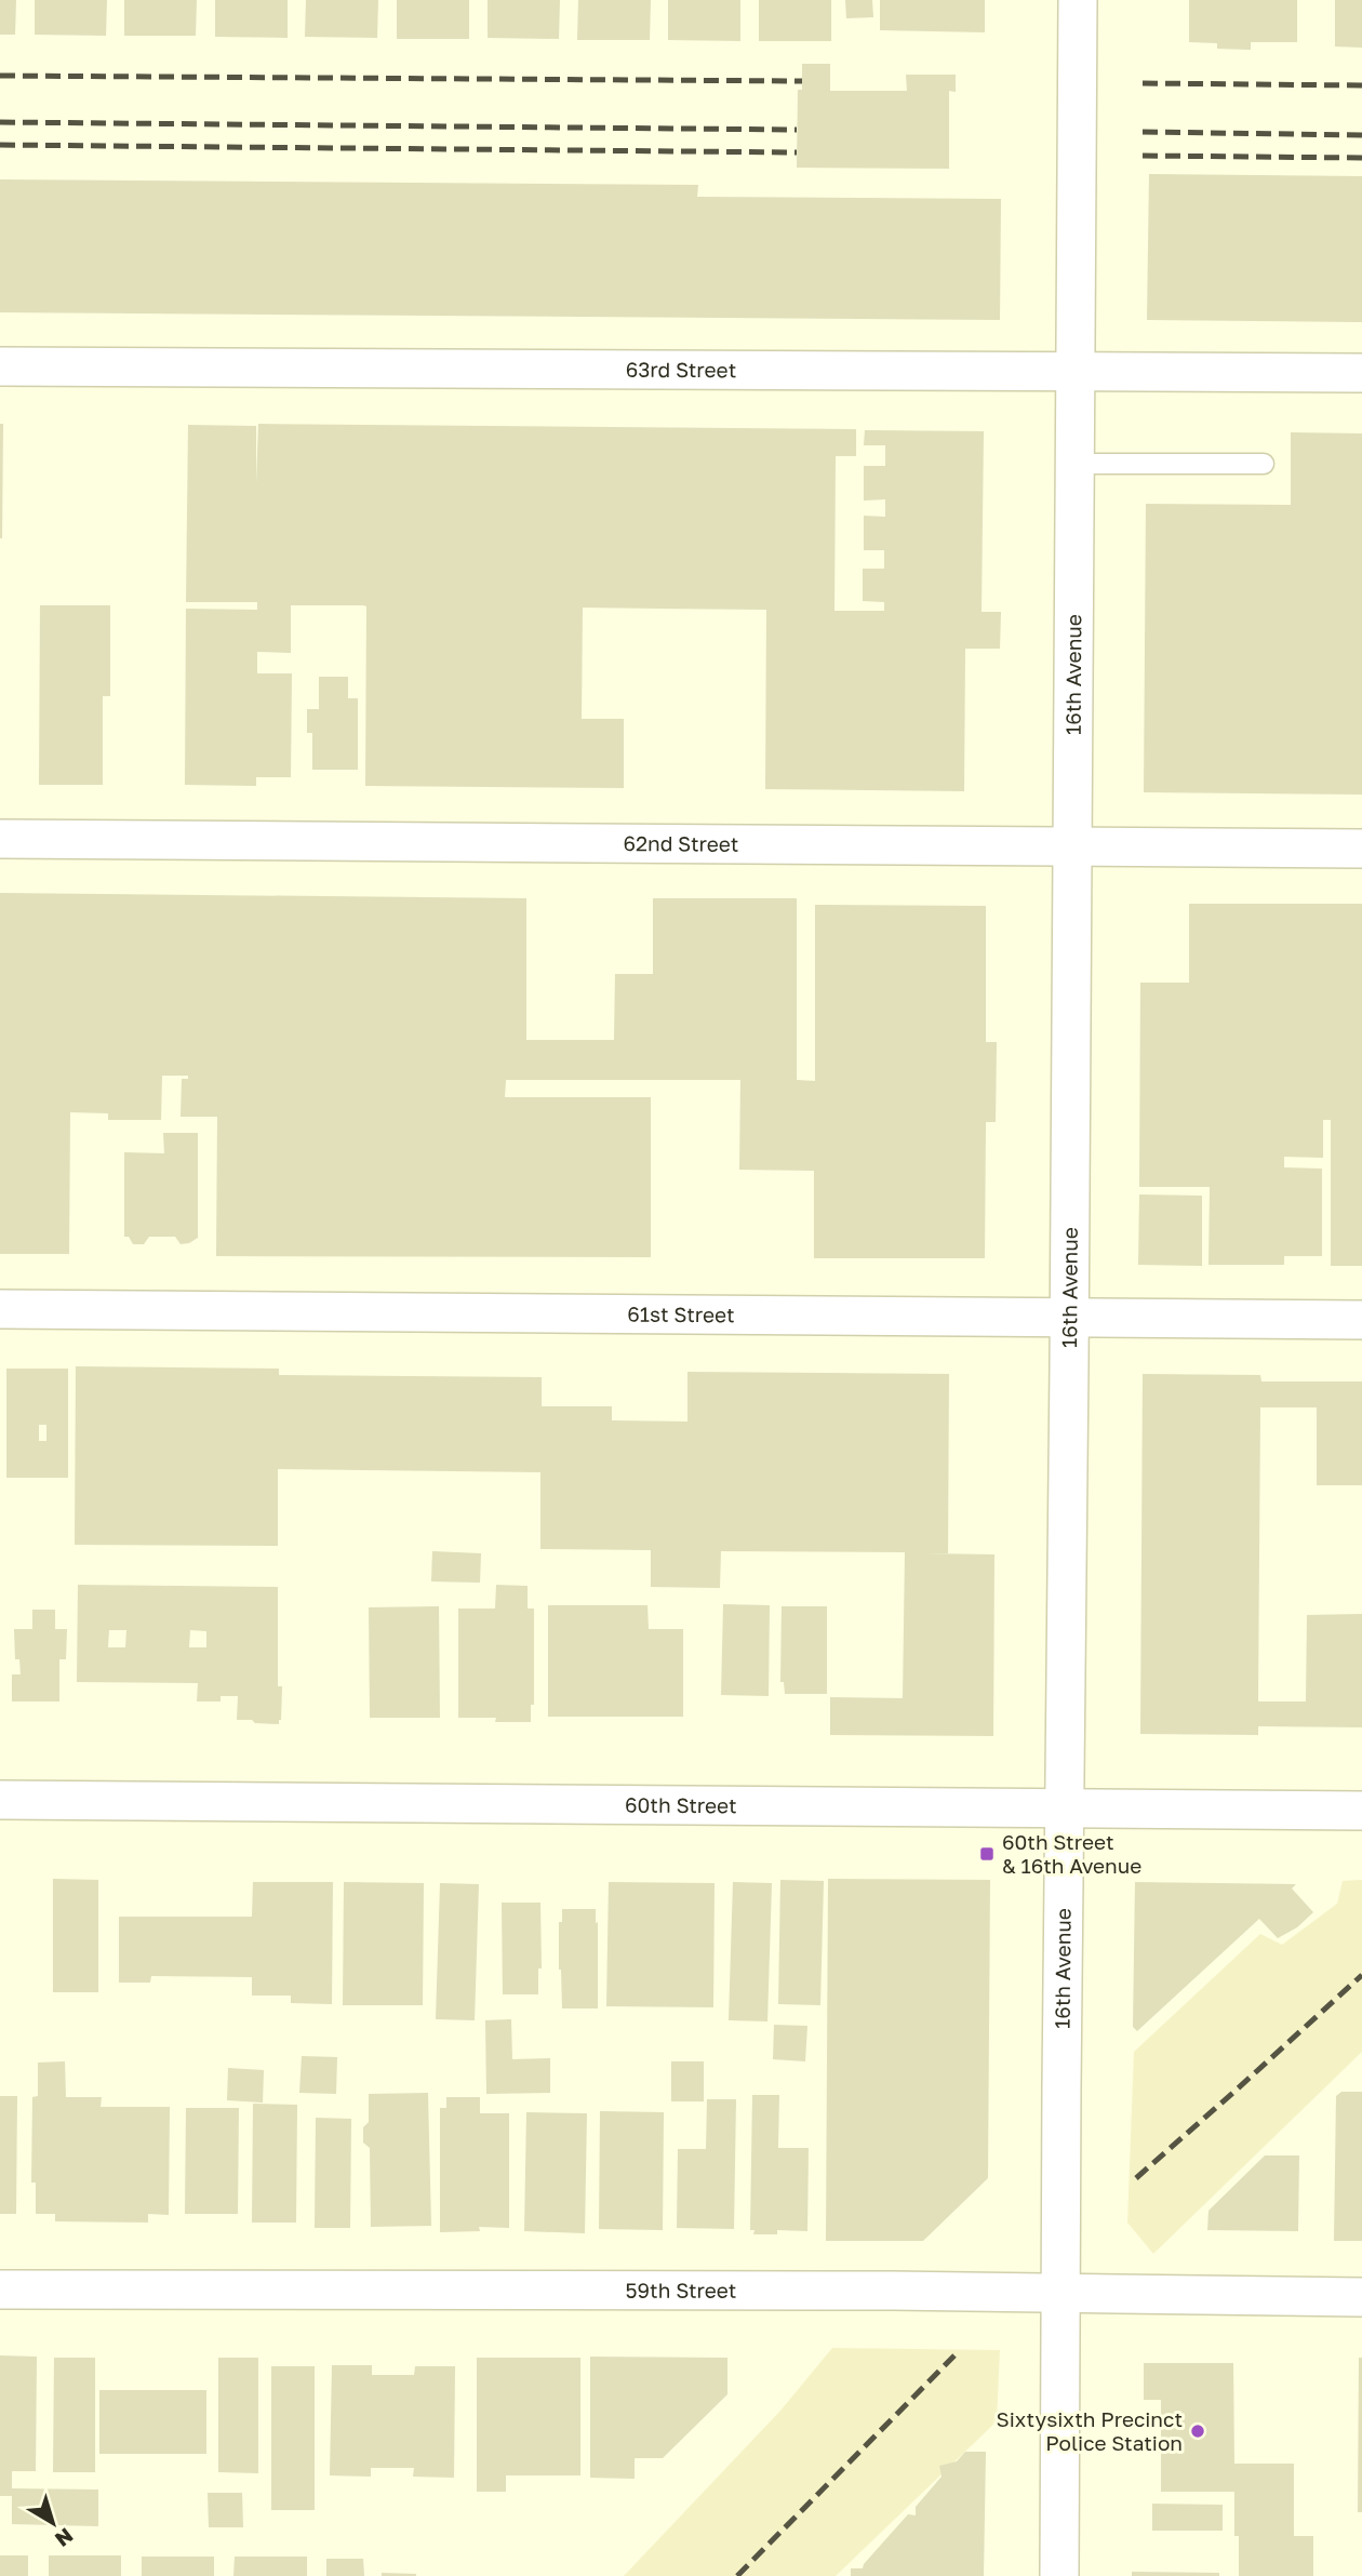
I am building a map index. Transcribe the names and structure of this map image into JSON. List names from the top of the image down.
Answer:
{
  "streets": {
    "street": [
      "63rd Street",
      "16th Avenue",
      "62nd Street",
      "61st Street",
      "60th Street",
      "59th Street"
    ]
  },
  "crossings": [
    ["63rd Street", "16th Avenue"],
    ["16th Avenue", "62nd Street"],
    ["16th Avenue", "61st Street"],
    ["16th Avenue", "60th Street"],
    ["16th Avenue", "59th Street"]
  ],
  "places": {
    "transit": ["60th Street & 16th Avenue"],
    "other": ["Sixtysixth Precinct Police Station"]
  },
  "north": "bottom right"
}
